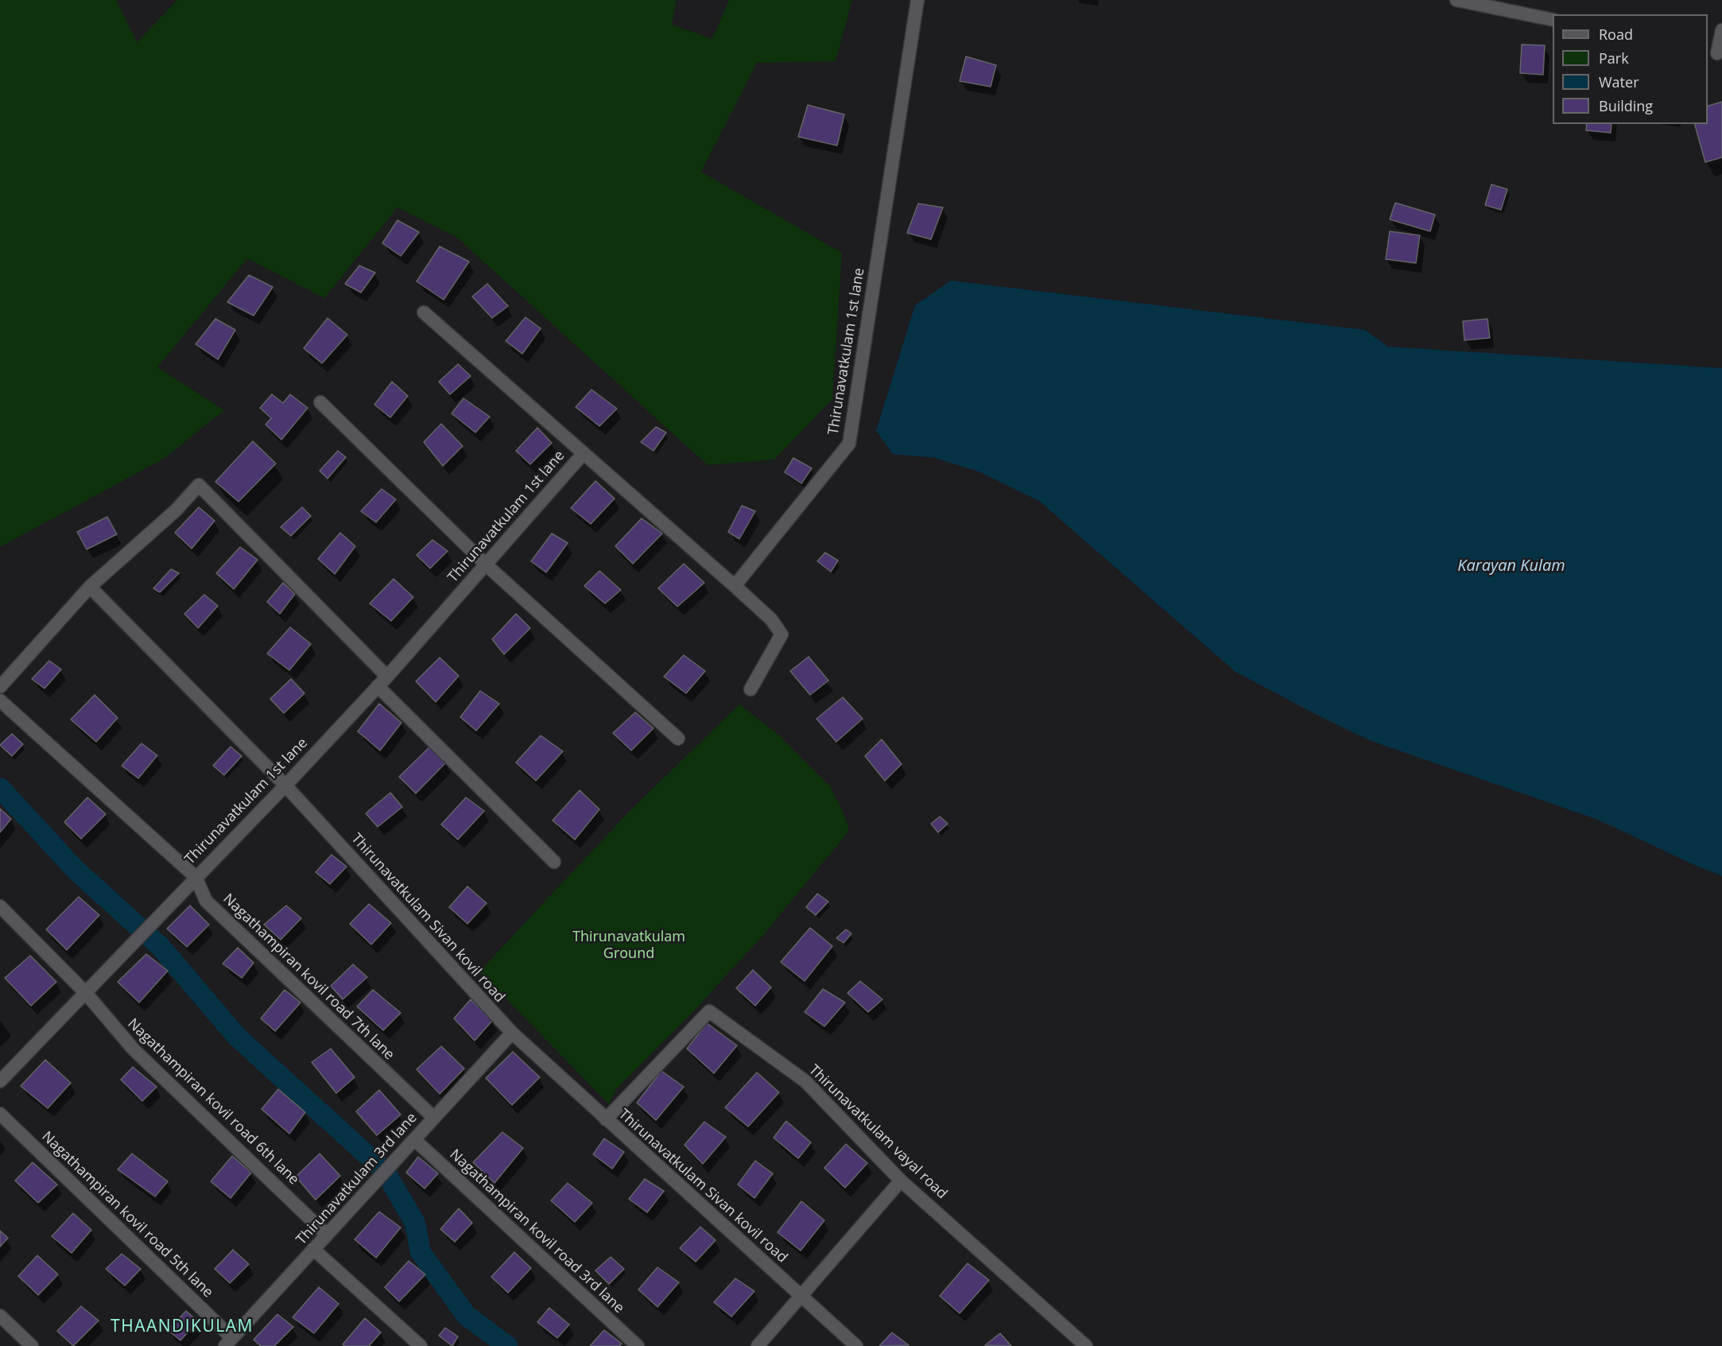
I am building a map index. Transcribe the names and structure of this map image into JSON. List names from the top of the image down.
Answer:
{
  "streets": {
    "street": [
      "Thirunavatkulam 1st lane",
      "Thirunavatkulam Sivan kovil road",
      "Nagathampiran kovil road 7th lane",
      "Nagathampiran kovil road 6th lane",
      "Thirunavatkulam vayal road",
      "Thirunavatkulam 3rd lane",
      "Nagathampiran kovil road 5th lane",
      "Nagathampiran kovil road 3rd lane"
    ]
  },
  "crossings": [
    ["Thirunavatkulam 1st lane", "Thirunavatkulam Sivan kovil road"],
    ["Thirunavatkulam 1st lane", "Nagathampiran kovil road 7th lane"],
    ["Thirunavatkulam 1st lane", "Nagathampiran kovil road 6th lane"],
    ["Thirunavatkulam Sivan kovil road", "Thirunavatkulam vayal road"],
    ["Thirunavatkulam Sivan kovil road", "Thirunavatkulam 3rd lane"],
    ["Nagathampiran kovil road 7th lane", "Thirunavatkulam 3rd lane"],
    ["Nagathampiran kovil road 6th lane", "Thirunavatkulam 3rd lane"],
    ["Thirunavatkulam 3rd lane", "Nagathampiran kovil road 5th lane"],
    ["Thirunavatkulam 3rd lane", "Nagathampiran kovil road 3rd lane"]
  ],
  "districts": ["THAANDIKULAM"],
  "water": ["Karayan Kulam"],
  "parks": ["Thirunavatkulam Ground"],
  "legend": [
    "Road",
    "Park",
    "Water",
    "Building"
  ]
}
